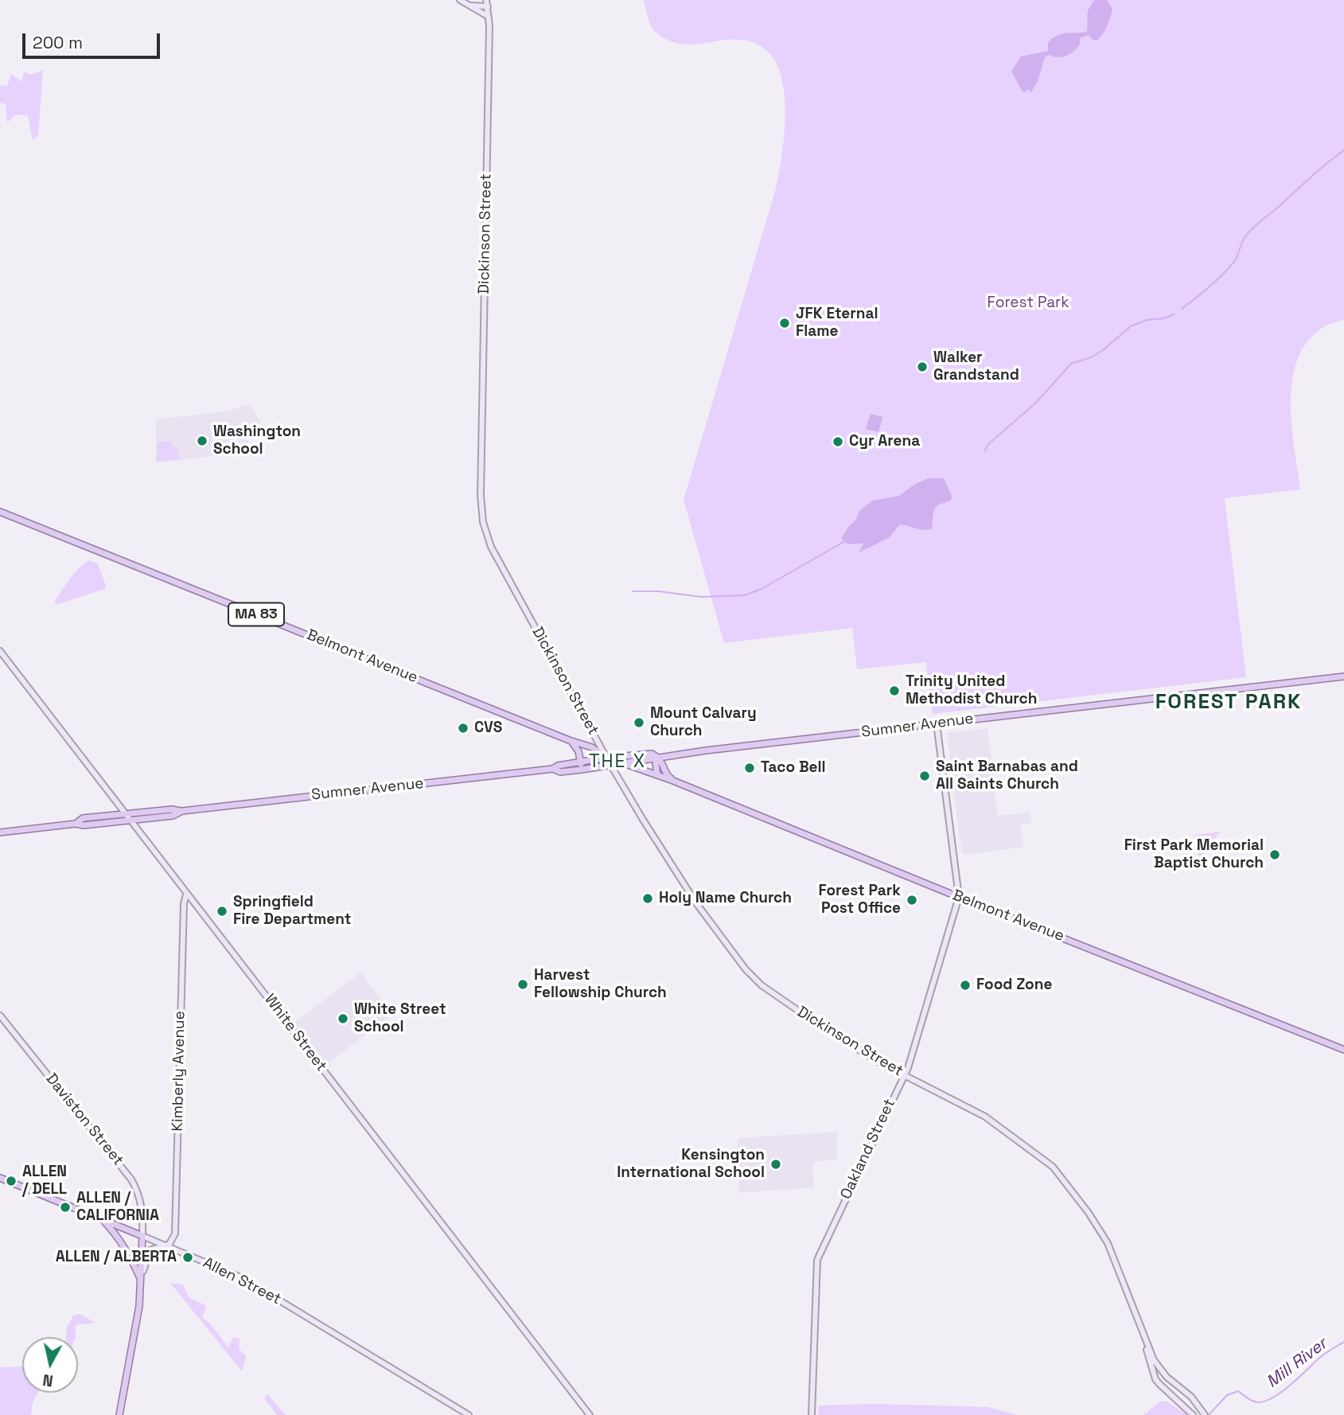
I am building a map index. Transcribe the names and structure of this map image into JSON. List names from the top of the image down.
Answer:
{
  "streets": {
    "main road": [
      "Dickinson Street",
      "MA 83",
      "Belmont Avenue",
      "Sumner Avenue",
      "White Street",
      "Kimberly Avenue",
      "Daviston Street",
      "Oakland Street",
      "Allen Street"
    ]
  },
  "crossings": [
    ["Dickinson Street", "Belmont Avenue"],
    ["Dickinson Street", "Sumner Avenue"],
    ["Dickinson Street", "Oakland Street"],
    ["Belmont Avenue", "Sumner Avenue"],
    ["Belmont Avenue", "Oakland Street"],
    ["Sumner Avenue", "White Street"],
    ["Sumner Avenue", "Oakland Street"],
    ["White Street", "Kimberly Avenue"],
    ["Kimberly Avenue", "Allen Street"],
    ["Daviston Street", "Allen Street"]
  ],
  "districts": ["FOREST PARK", "THE X"],
  "water": ["Mill River"],
  "parks": ["Forest Park"],
  "places": [
    "JFK Eternal Flame",
    "Walker Grandstand",
    "Washington School",
    "Cyr Arena",
    "Trinity United Methodist Church",
    "Mount Calvary Church",
    "CVS",
    "Taco Bell",
    "Saint Barnabas and All Saints Church",
    "First Park Memorial Baptist Church",
    "Holy Name Church",
    "Forest Park Post Office",
    "Springfield Fire Department",
    "Harvest Fellowship Church",
    "Food Zone",
    "White Street School",
    "Kensington International School",
    "ALLEN / DELL",
    "ALLEN / CALIFORNIA",
    "ALLEN / ALBERTA"
  ],
  "scale_bar": "200 m",
  "north": "bottom"
}
